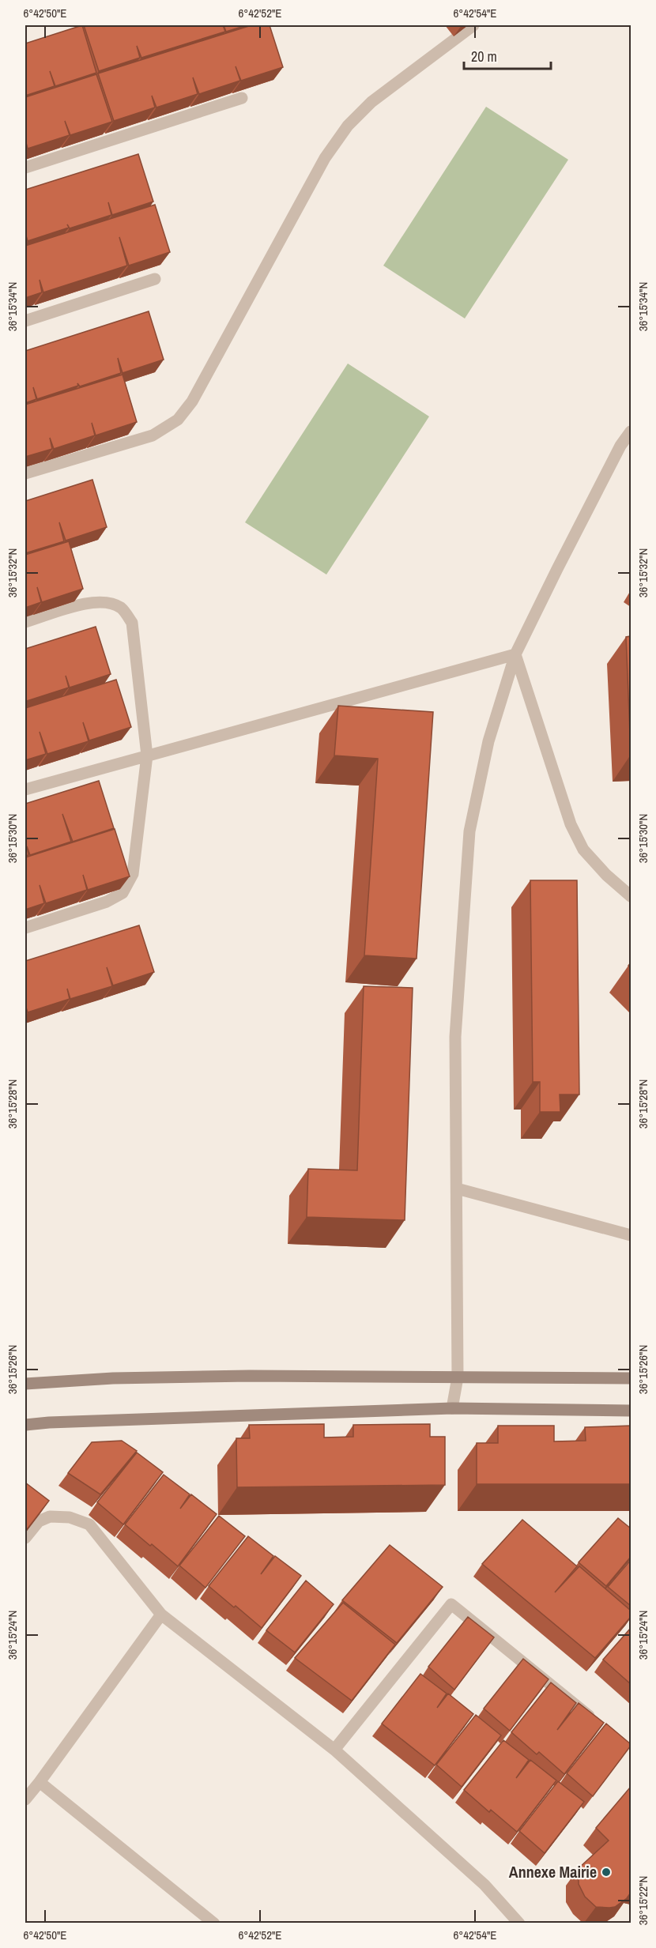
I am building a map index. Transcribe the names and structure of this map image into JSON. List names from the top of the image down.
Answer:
{
  "places": ["Annexe Mairie"],
  "scale_bar": "20 m",
  "coordinates": [
    "6°42'50\"E",
    "6°42'52\"E",
    "6°42'54\"E",
    "36°15'34\"N",
    "36°15'32\"N",
    "36°15'30\"N",
    "36°15'28\"N",
    "36°15'26\"N",
    "36°15'24\"N",
    "36°15'22\"N"
  ]
}
